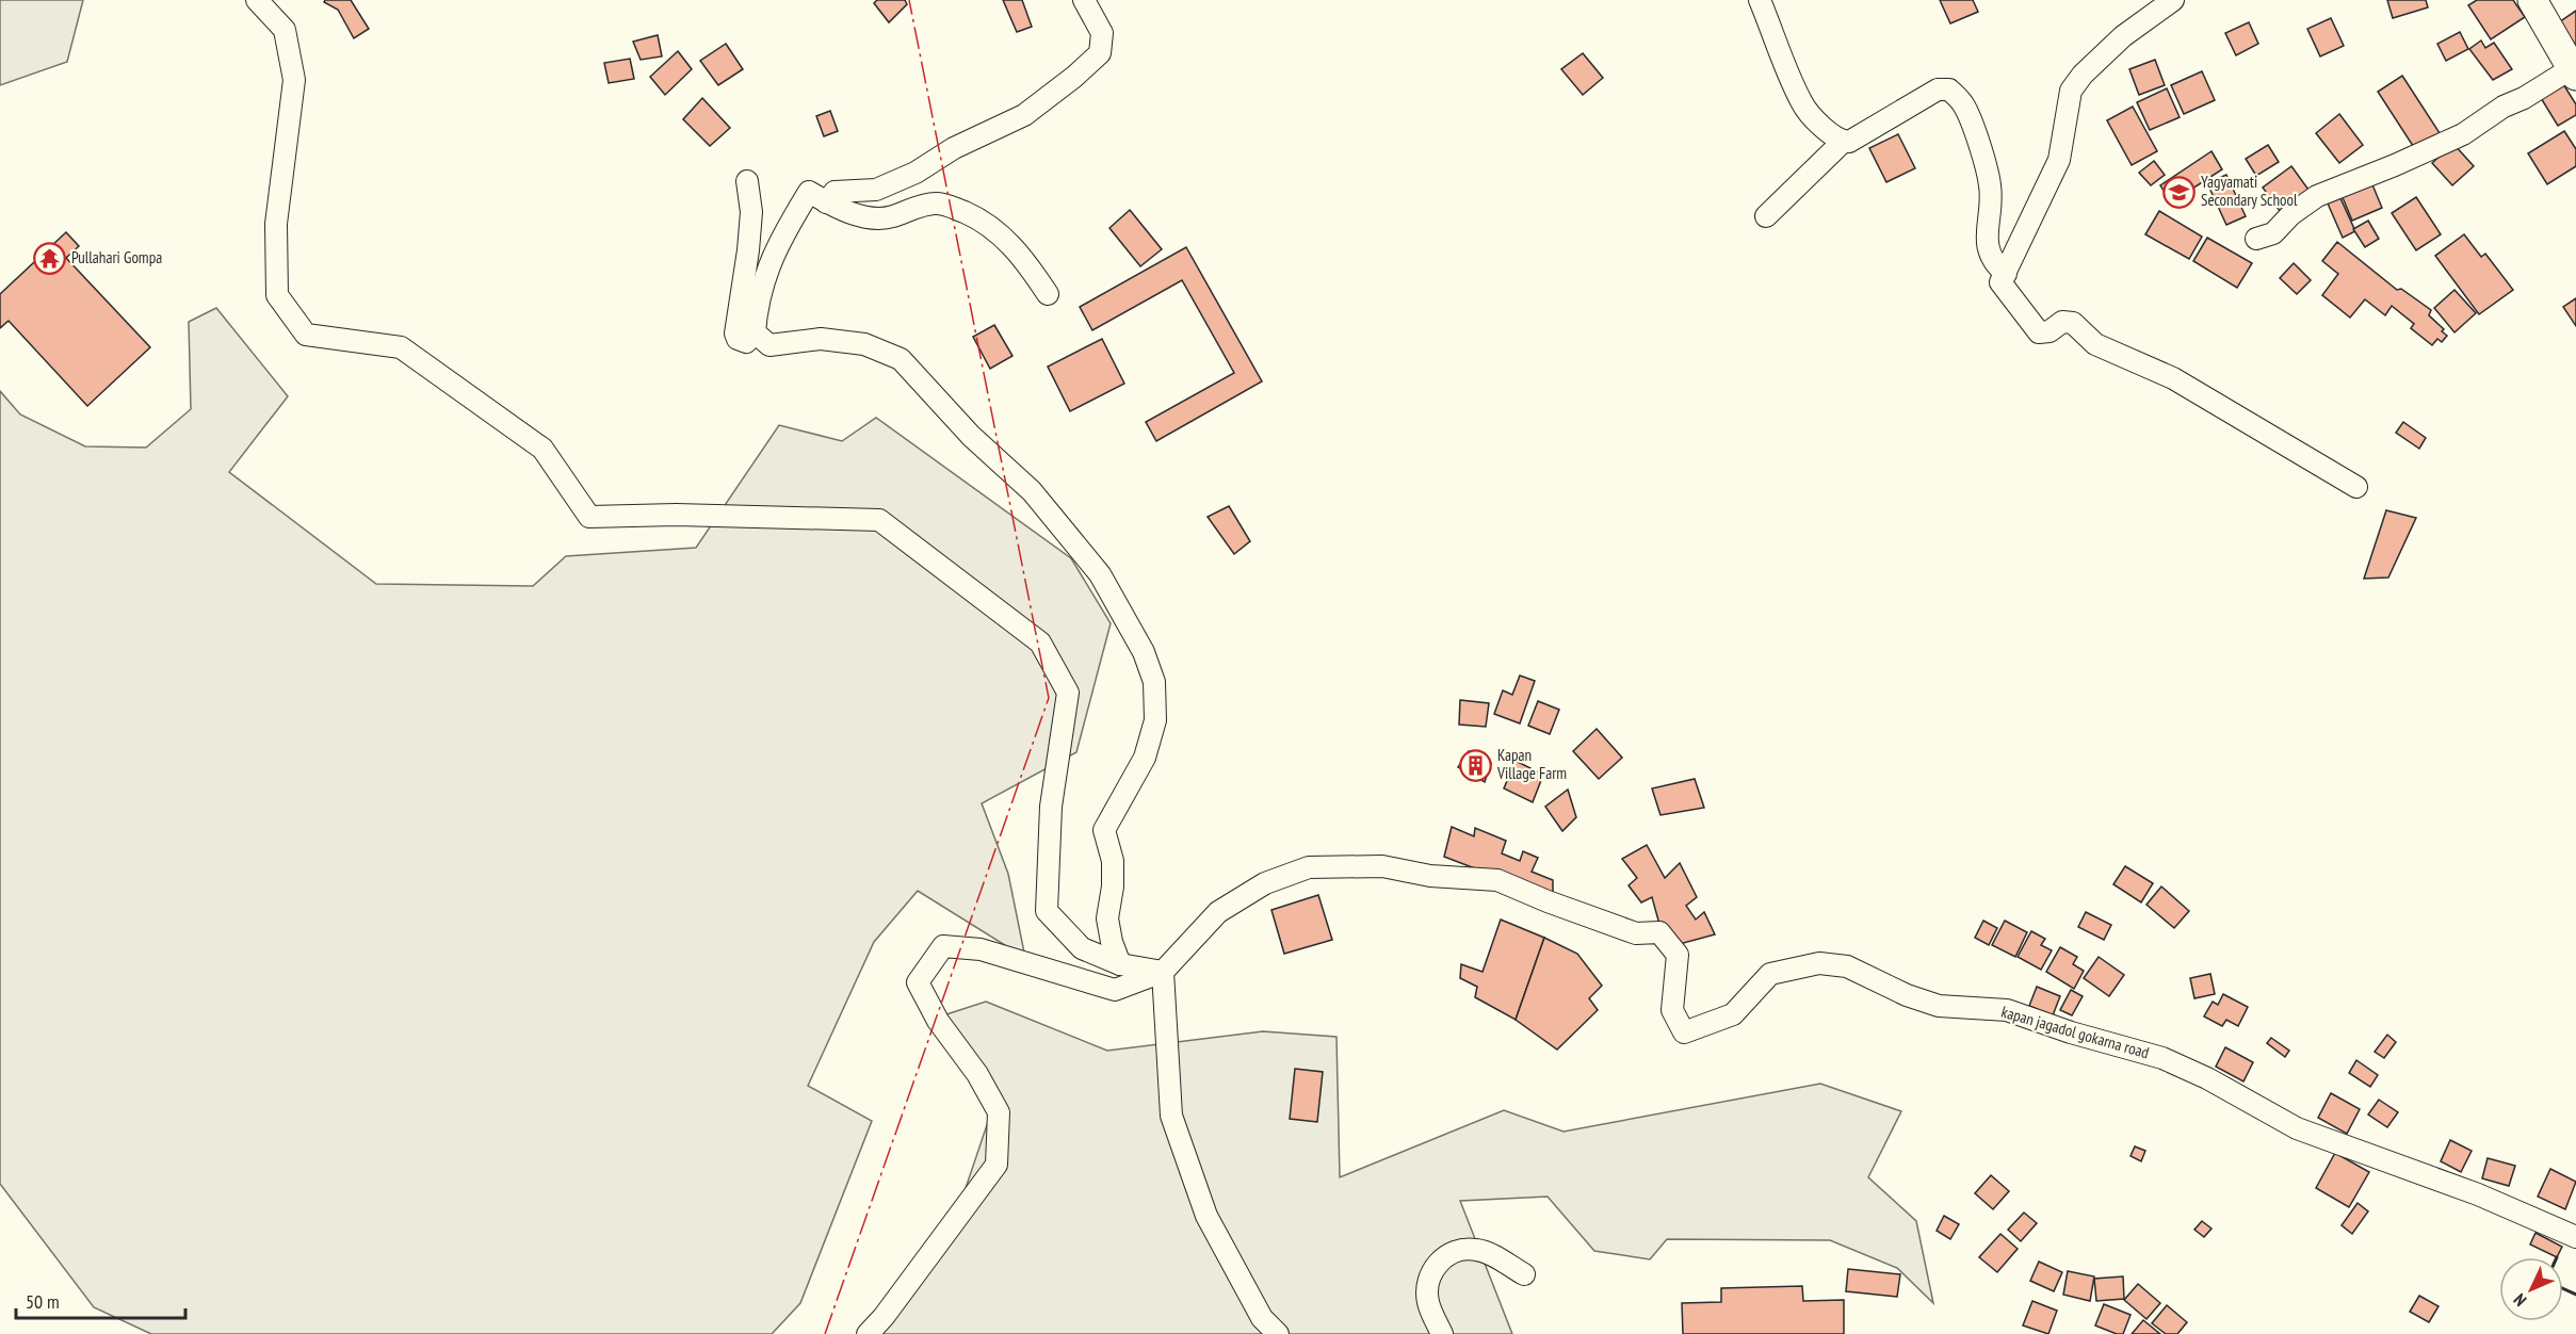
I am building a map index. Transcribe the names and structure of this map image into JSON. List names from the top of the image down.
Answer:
{
  "streets": {
    "street": ["kapan jagadol gokarna road"]
  },
  "places": {
    "school or university": ["Yagyamati Secondary School"],
    "temple": ["Pullahari Gompa"],
    "building": ["Kapan Village Farm"]
  },
  "scale_bar": "50 m",
  "north": "bottom left"
}
